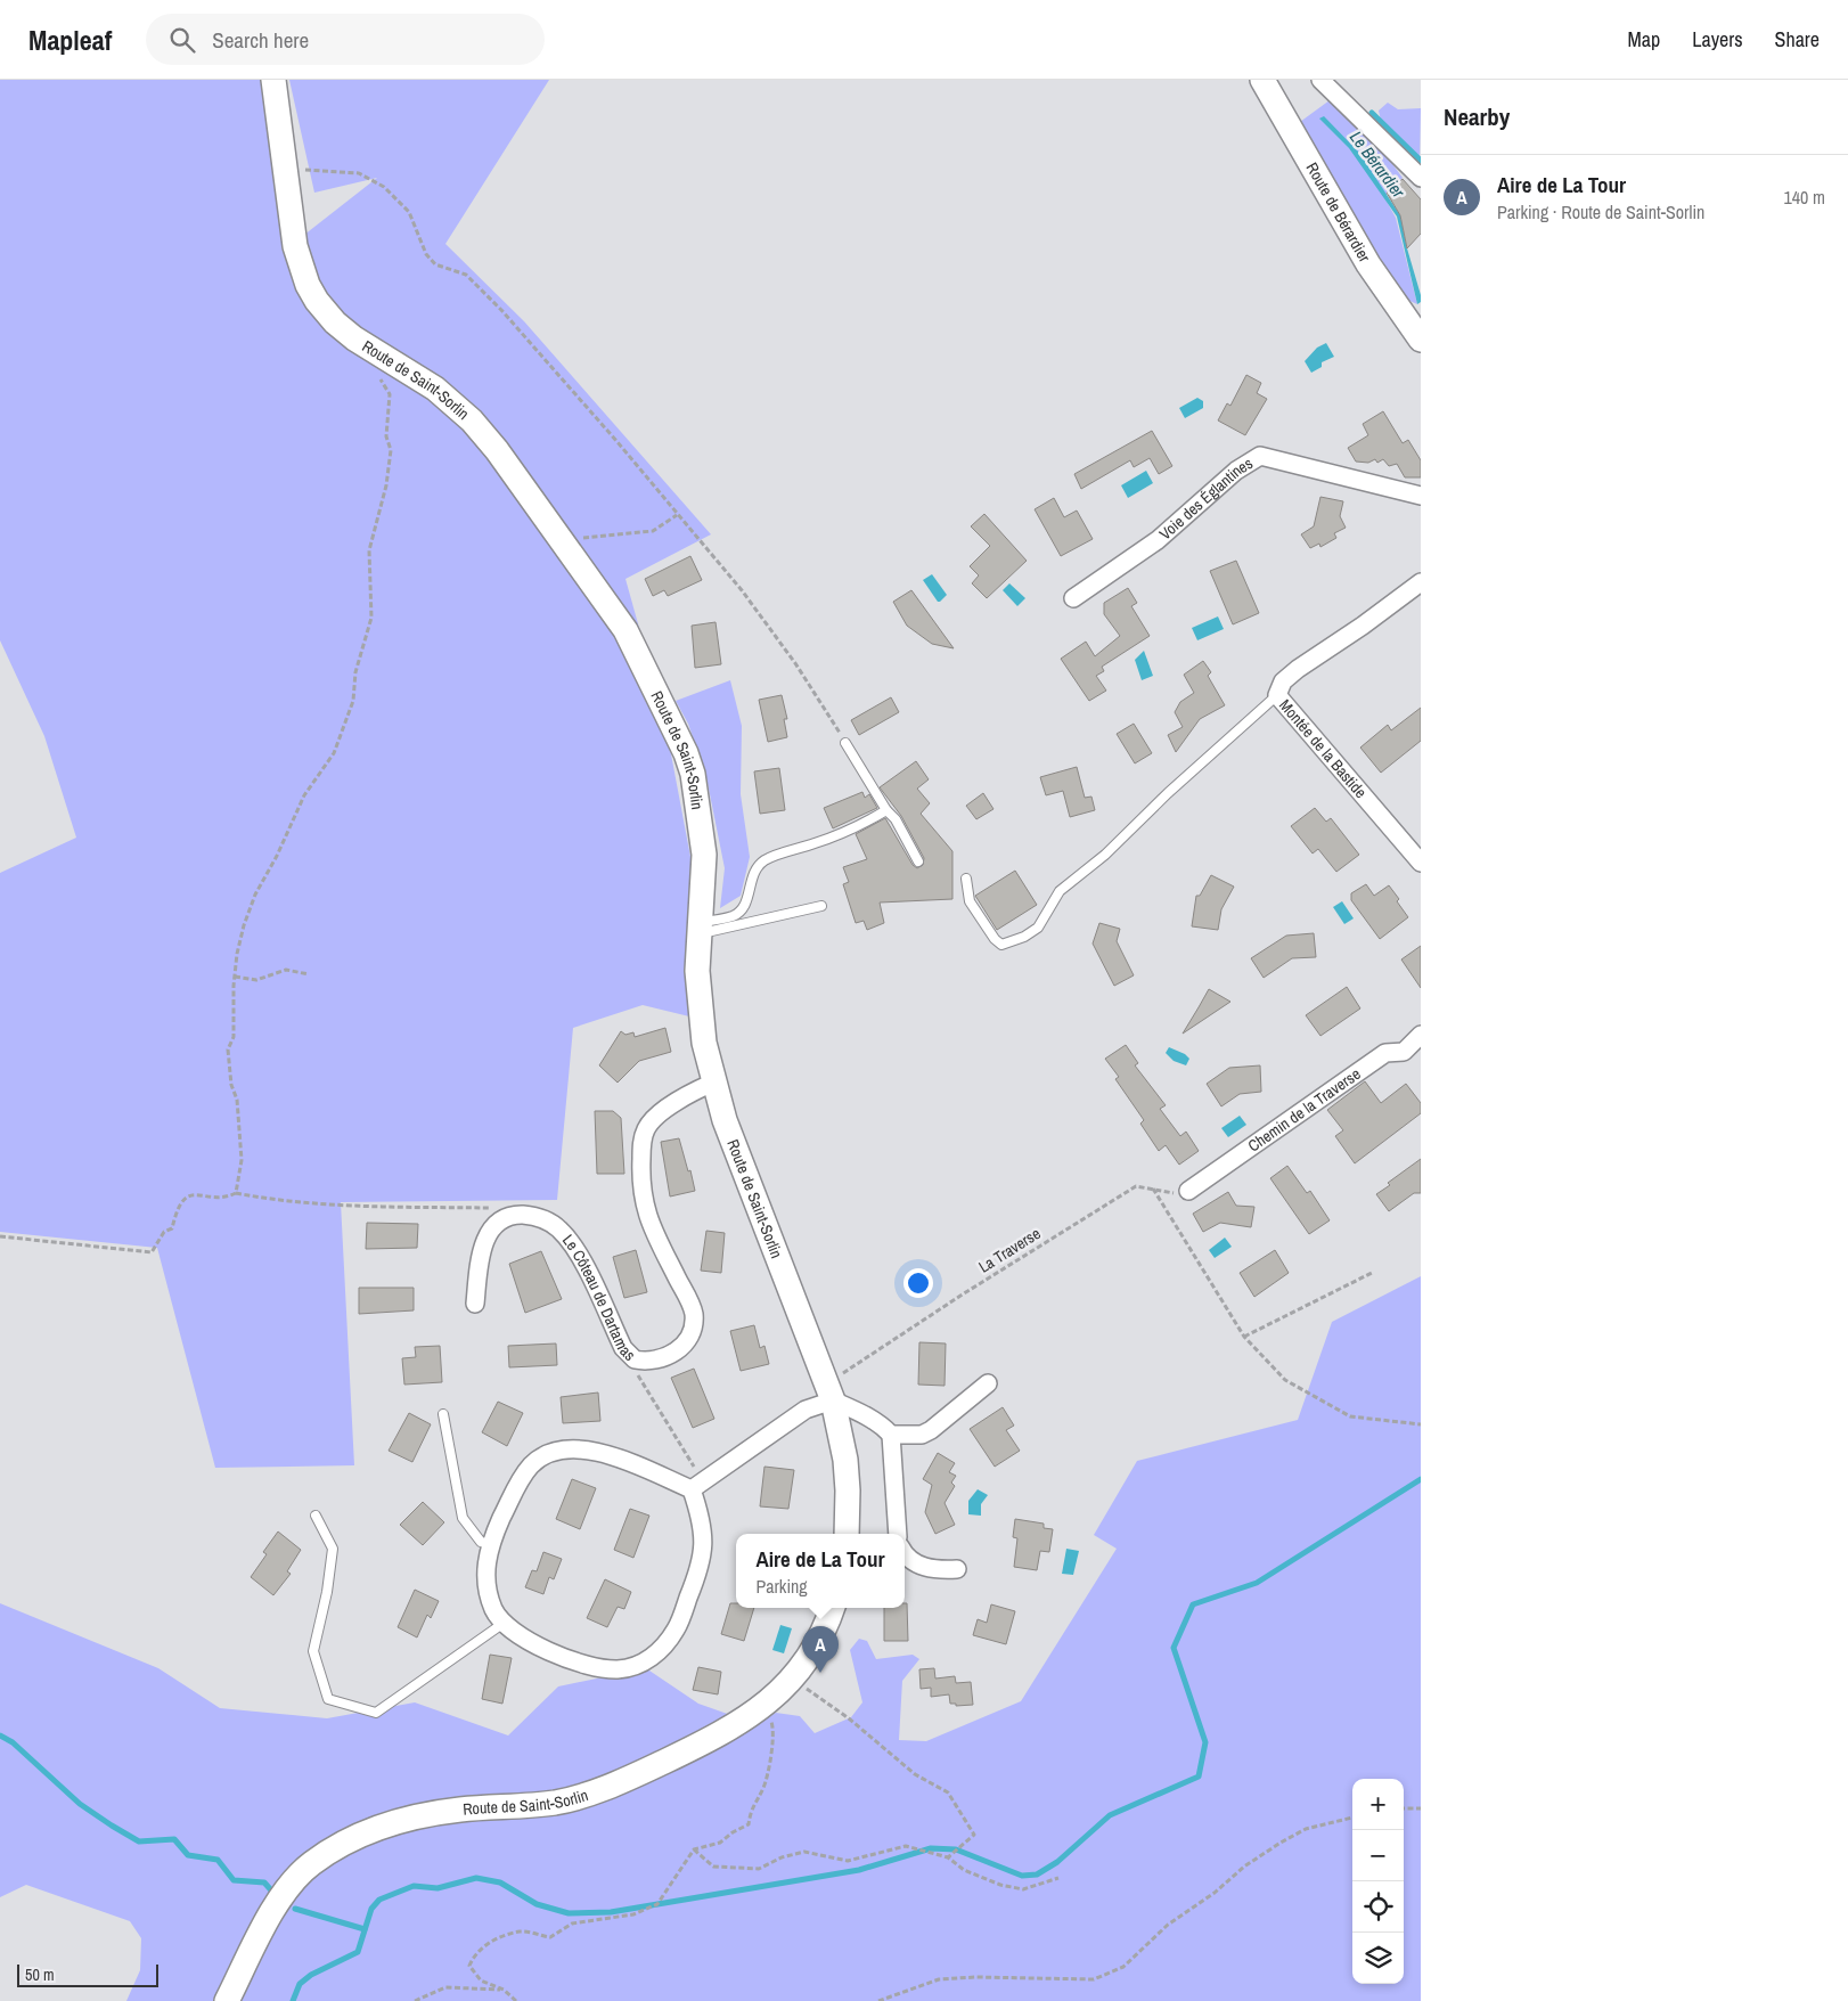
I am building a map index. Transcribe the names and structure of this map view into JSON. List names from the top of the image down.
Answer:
{
  "streets": {
    "street": [
      "Route de Bérardier",
      "Route de Saint-Sorlin",
      "Voie des Églantines",
      "Montée de la Bastide",
      "Chemin de la Traverse",
      "Le Côteau de Dartamas"
    ],
    "path": ["La Traverse"]
  },
  "crossings": [
    ["Route de Saint-Sorlin", "Le Côteau de Dartamas"],
    ["Chemin de la Traverse", "La Traverse"]
  ],
  "water": ["Le Bérardier"],
  "scale_bar": "50 m",
  "page": {
    "header": "Mapleaf",
    "search": "Search here",
    "nav": ["Map", "Layers", "Share"],
    "heading": "Nearby",
    "list": [
      {
        "mark": "A",
        "name": "Aire de La Tour",
        "note": "Parking · Route de Saint-Sorlin",
        "value": "140 m"
      }
    ],
    "popup": ["Aire de La Tour", "Parking"],
    "pins": "A",
    "map_buttons": ["+", "−"],
    "scale": "50 m"
  }
}
